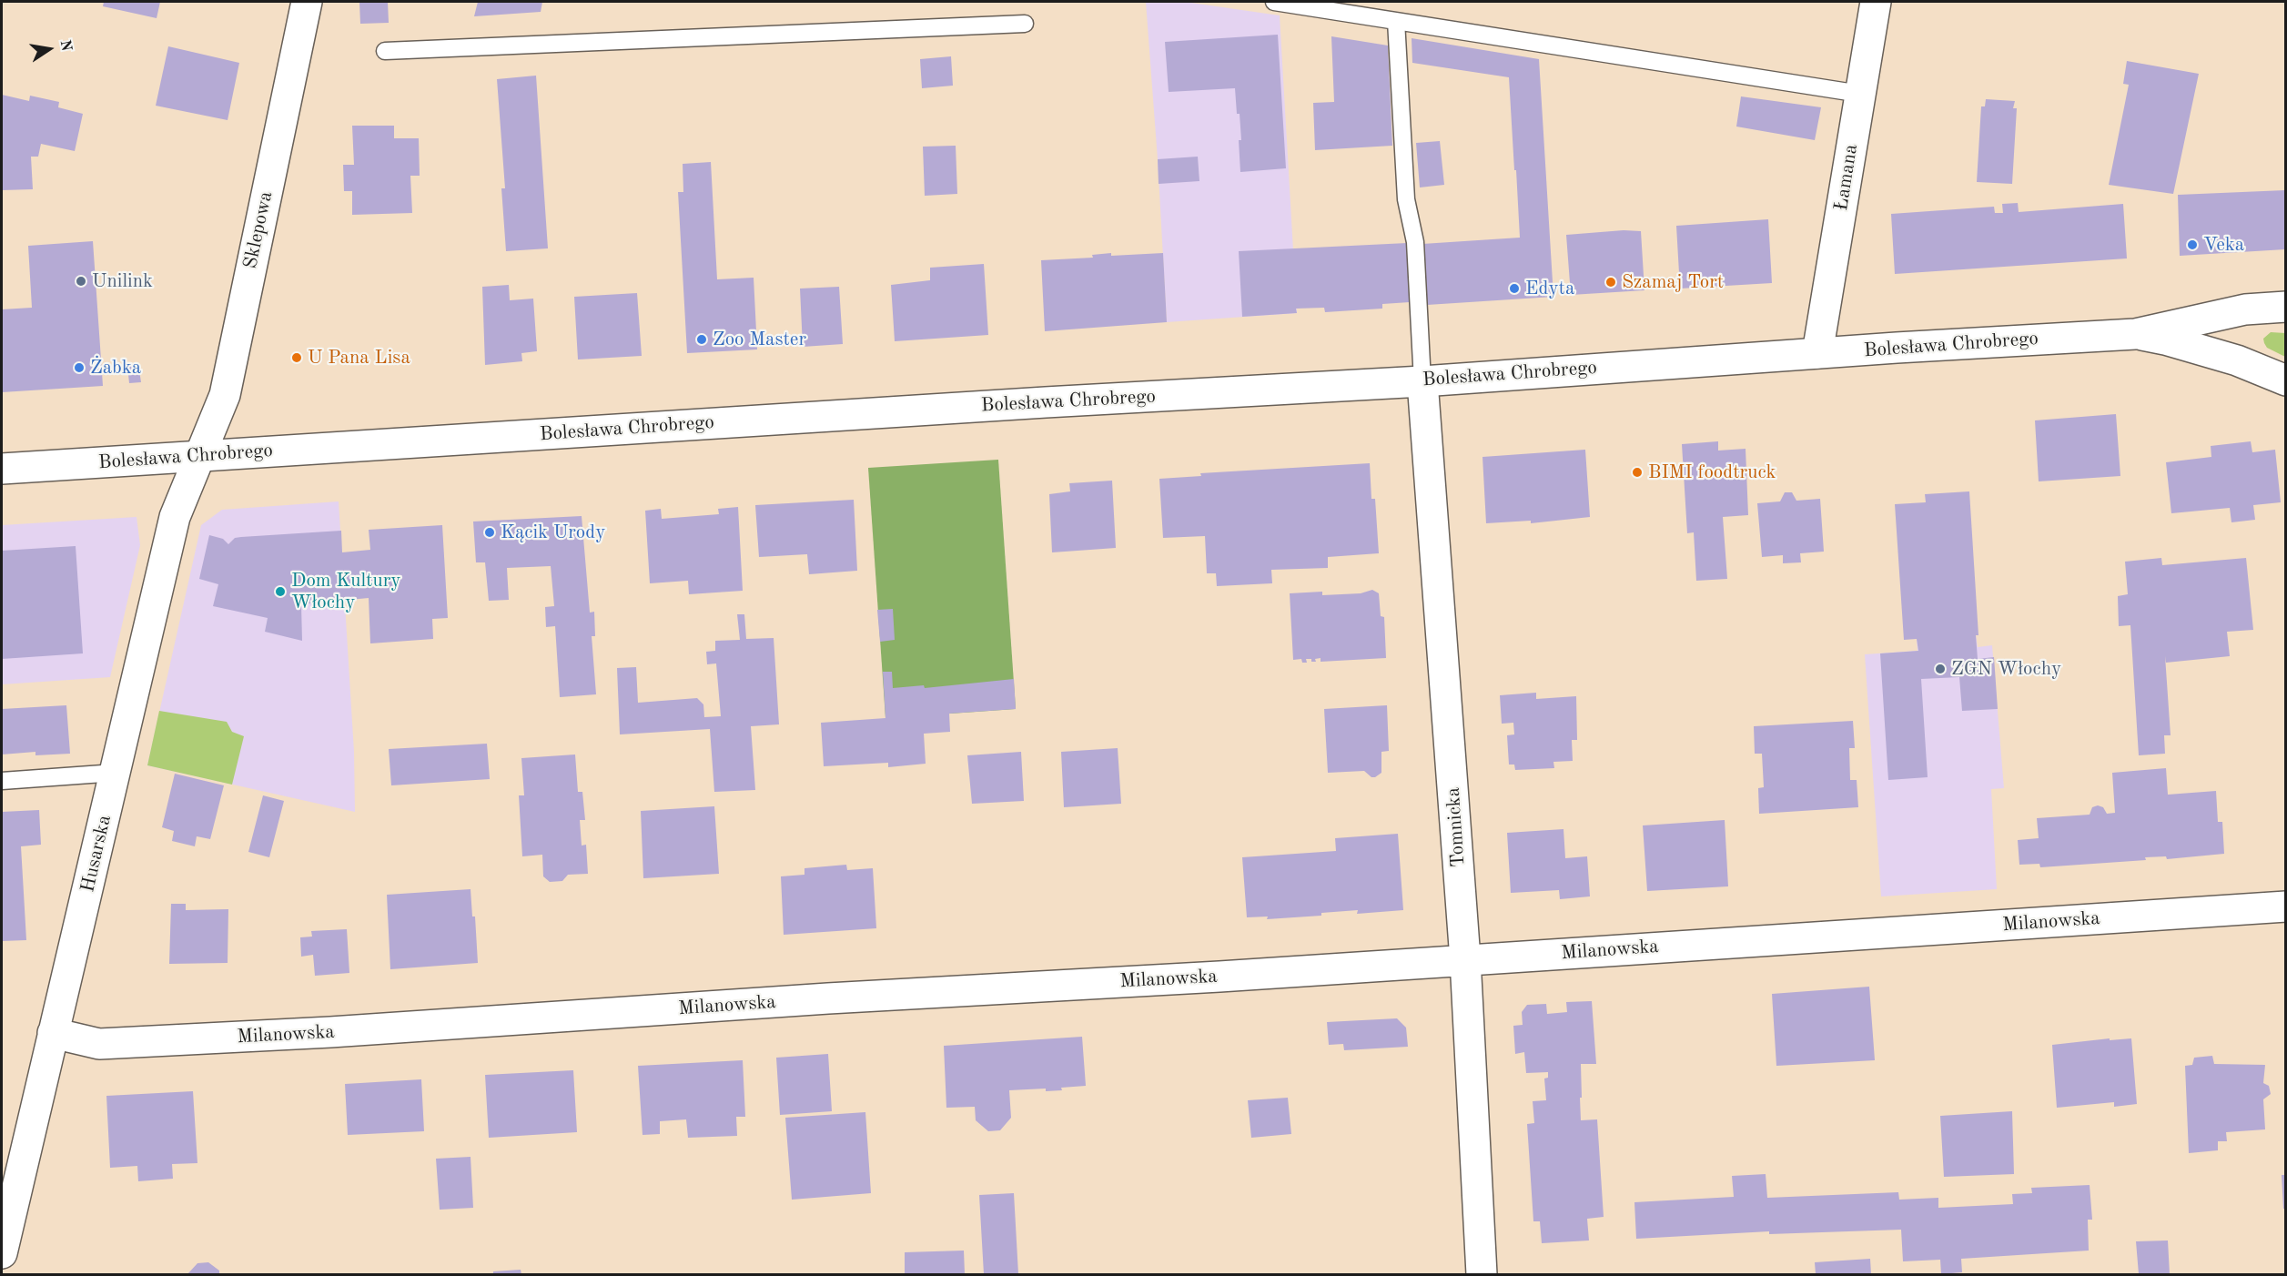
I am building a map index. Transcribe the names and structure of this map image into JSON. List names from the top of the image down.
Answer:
{
  "streets": {
    "street": [
      "Łamana",
      "Sklepowa",
      "Bolesława Chrobrego",
      "Tomnicka",
      "Husarska",
      "Milanowska"
    ]
  },
  "crossings": [
    ["Łamana", "Bolesława Chrobrego"],
    ["Sklepowa", "Bolesława Chrobrego"],
    ["Sklepowa", "Husarska"],
    ["Bolesława Chrobrego", "Tomnicka"],
    ["Bolesława Chrobrego", "Husarska"],
    ["Tomnicka", "Milanowska"],
    ["Husarska", "Milanowska"]
  ],
  "places": [
    "Veka",
    "Unilink",
    "Szamaj Tort",
    "Edyta",
    "Zoo Master",
    "U Pana Lisa",
    "Żabka",
    "BIMI foodtruck",
    "Kącik Urody",
    "Dom Kultury Włochy",
    "ZGN Włochy"
  ],
  "north": "right"
}
